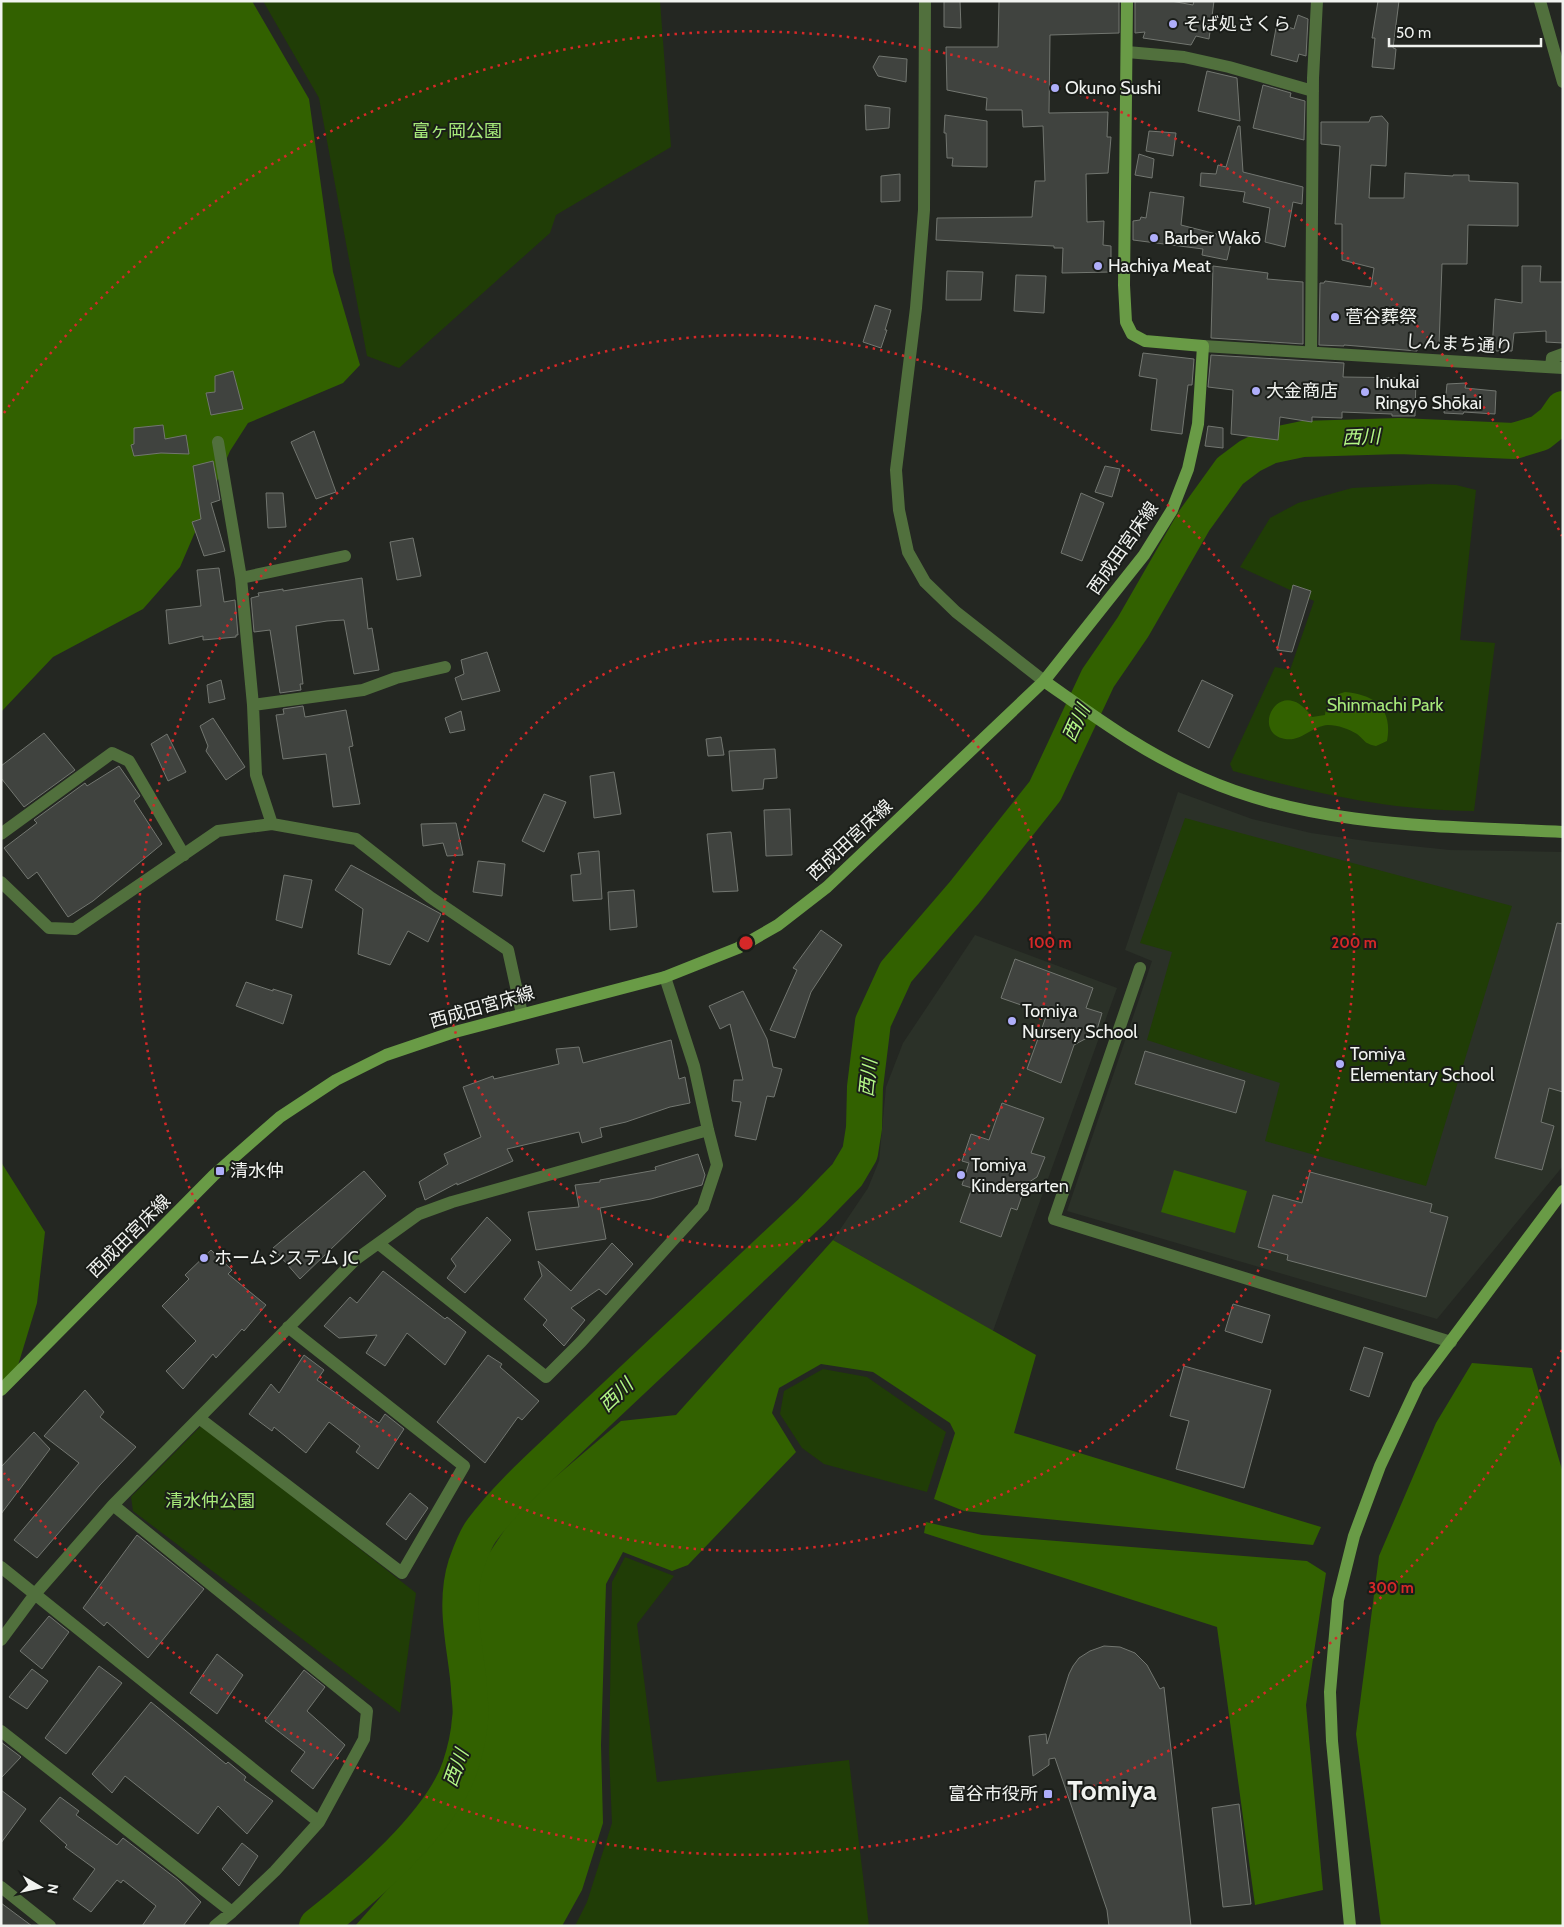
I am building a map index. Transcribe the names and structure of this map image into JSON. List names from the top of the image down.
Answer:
{
  "streets": {
    "main road": ["西成田宮床線"],
    "street": ["しんまち通り"]
  },
  "crossings": [
    ["しんまち通り", "西成田宮床線"]
  ],
  "districts": ["Tomiya"],
  "water": ["西川"],
  "parks": ["富ヶ岡公園", "Shinmachi Park", "清水仲公園"],
  "places": {
    "other": [
      "そば処さくら",
      "Okuno Sushi",
      "Barber Wakō",
      "Hachiya Meat",
      "菅谷葬祭",
      "大金商店",
      "Inukai Ringyō Shōkai",
      "Tomiya Nursery School",
      "Tomiya Elementary School",
      "Tomiya Kindergarten",
      "ホームシステム JC"
    ],
    "transit": ["清水仲", "富谷市役所"]
  },
  "scale_bar": "50 m",
  "north": "right",
  "rings": ["100 m", "200 m", "300 m"]
}
